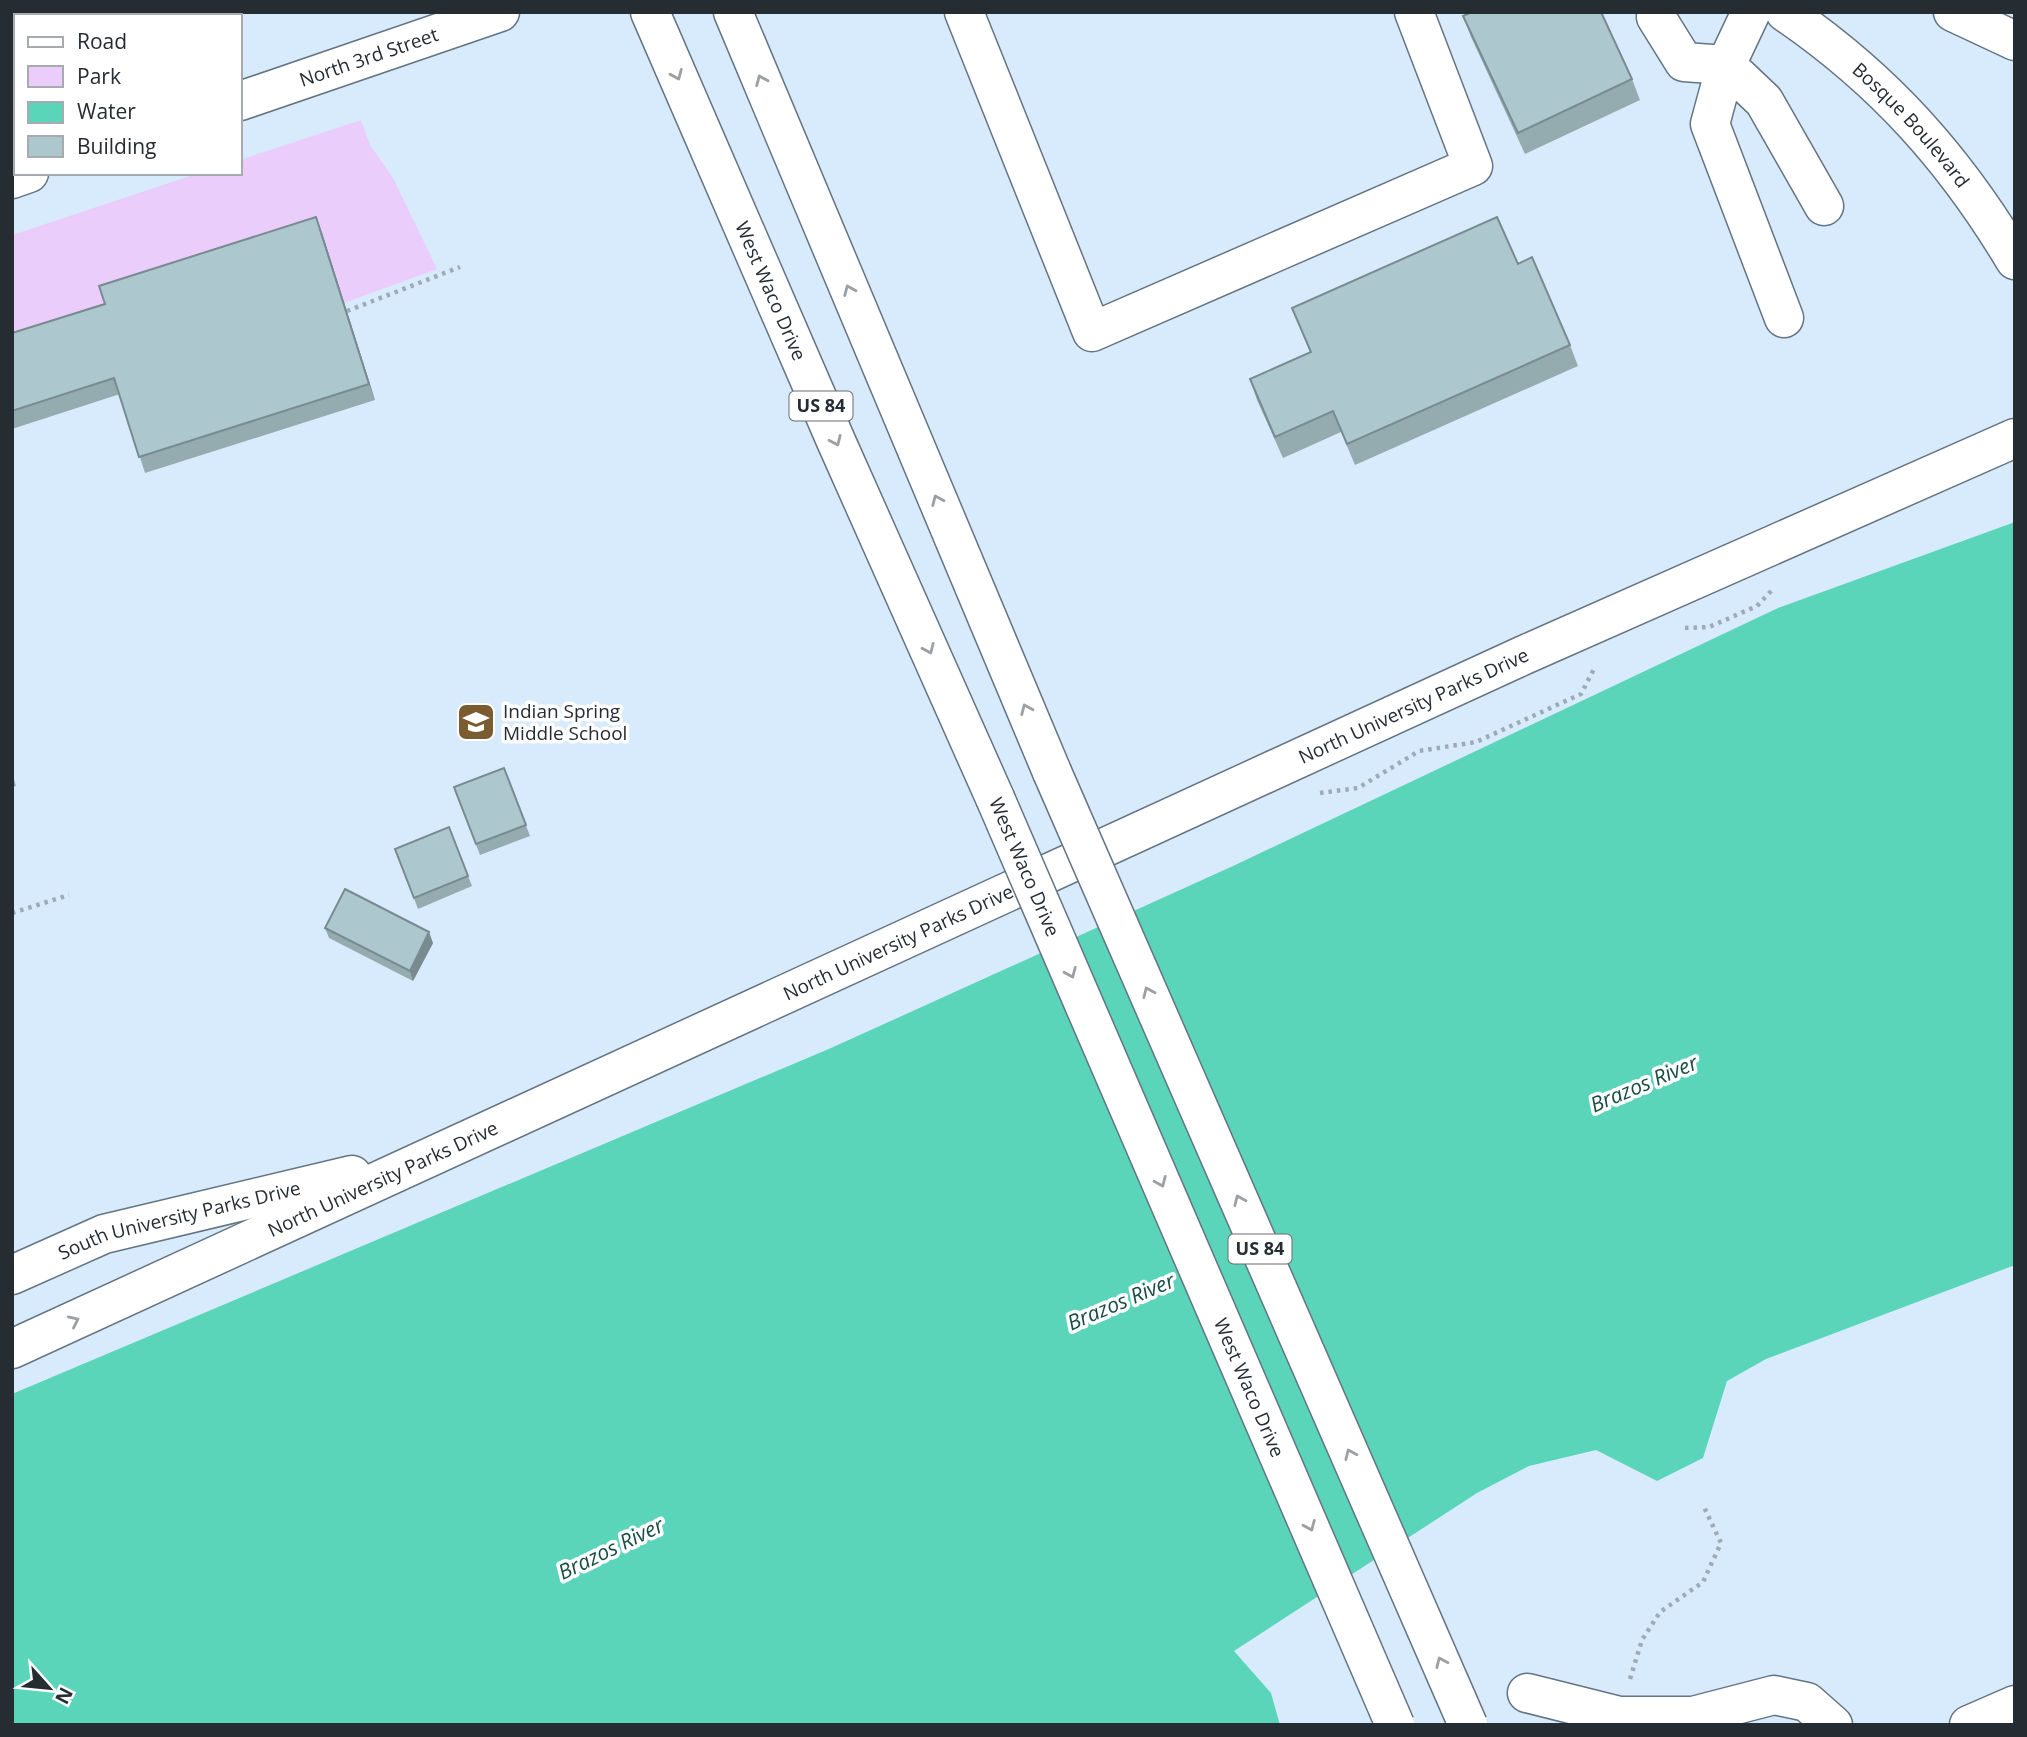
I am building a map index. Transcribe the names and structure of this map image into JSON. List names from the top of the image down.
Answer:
{
  "streets": {
    "main road": [
      "North 3rd Street",
      "Bosque Boulevard",
      "West Waco Drive",
      "US 84",
      "North University Parks Drive",
      "South University Parks Drive"
    ]
  },
  "crossings": [
    ["North University Parks Drive", "South University Parks Drive"]
  ],
  "water": ["Brazos River"],
  "places": {
    "school or university": ["Indian Spring Middle School"]
  },
  "legend": [
    "Road",
    "Park",
    "Water",
    "Building"
  ],
  "north": "bottom right"
}
